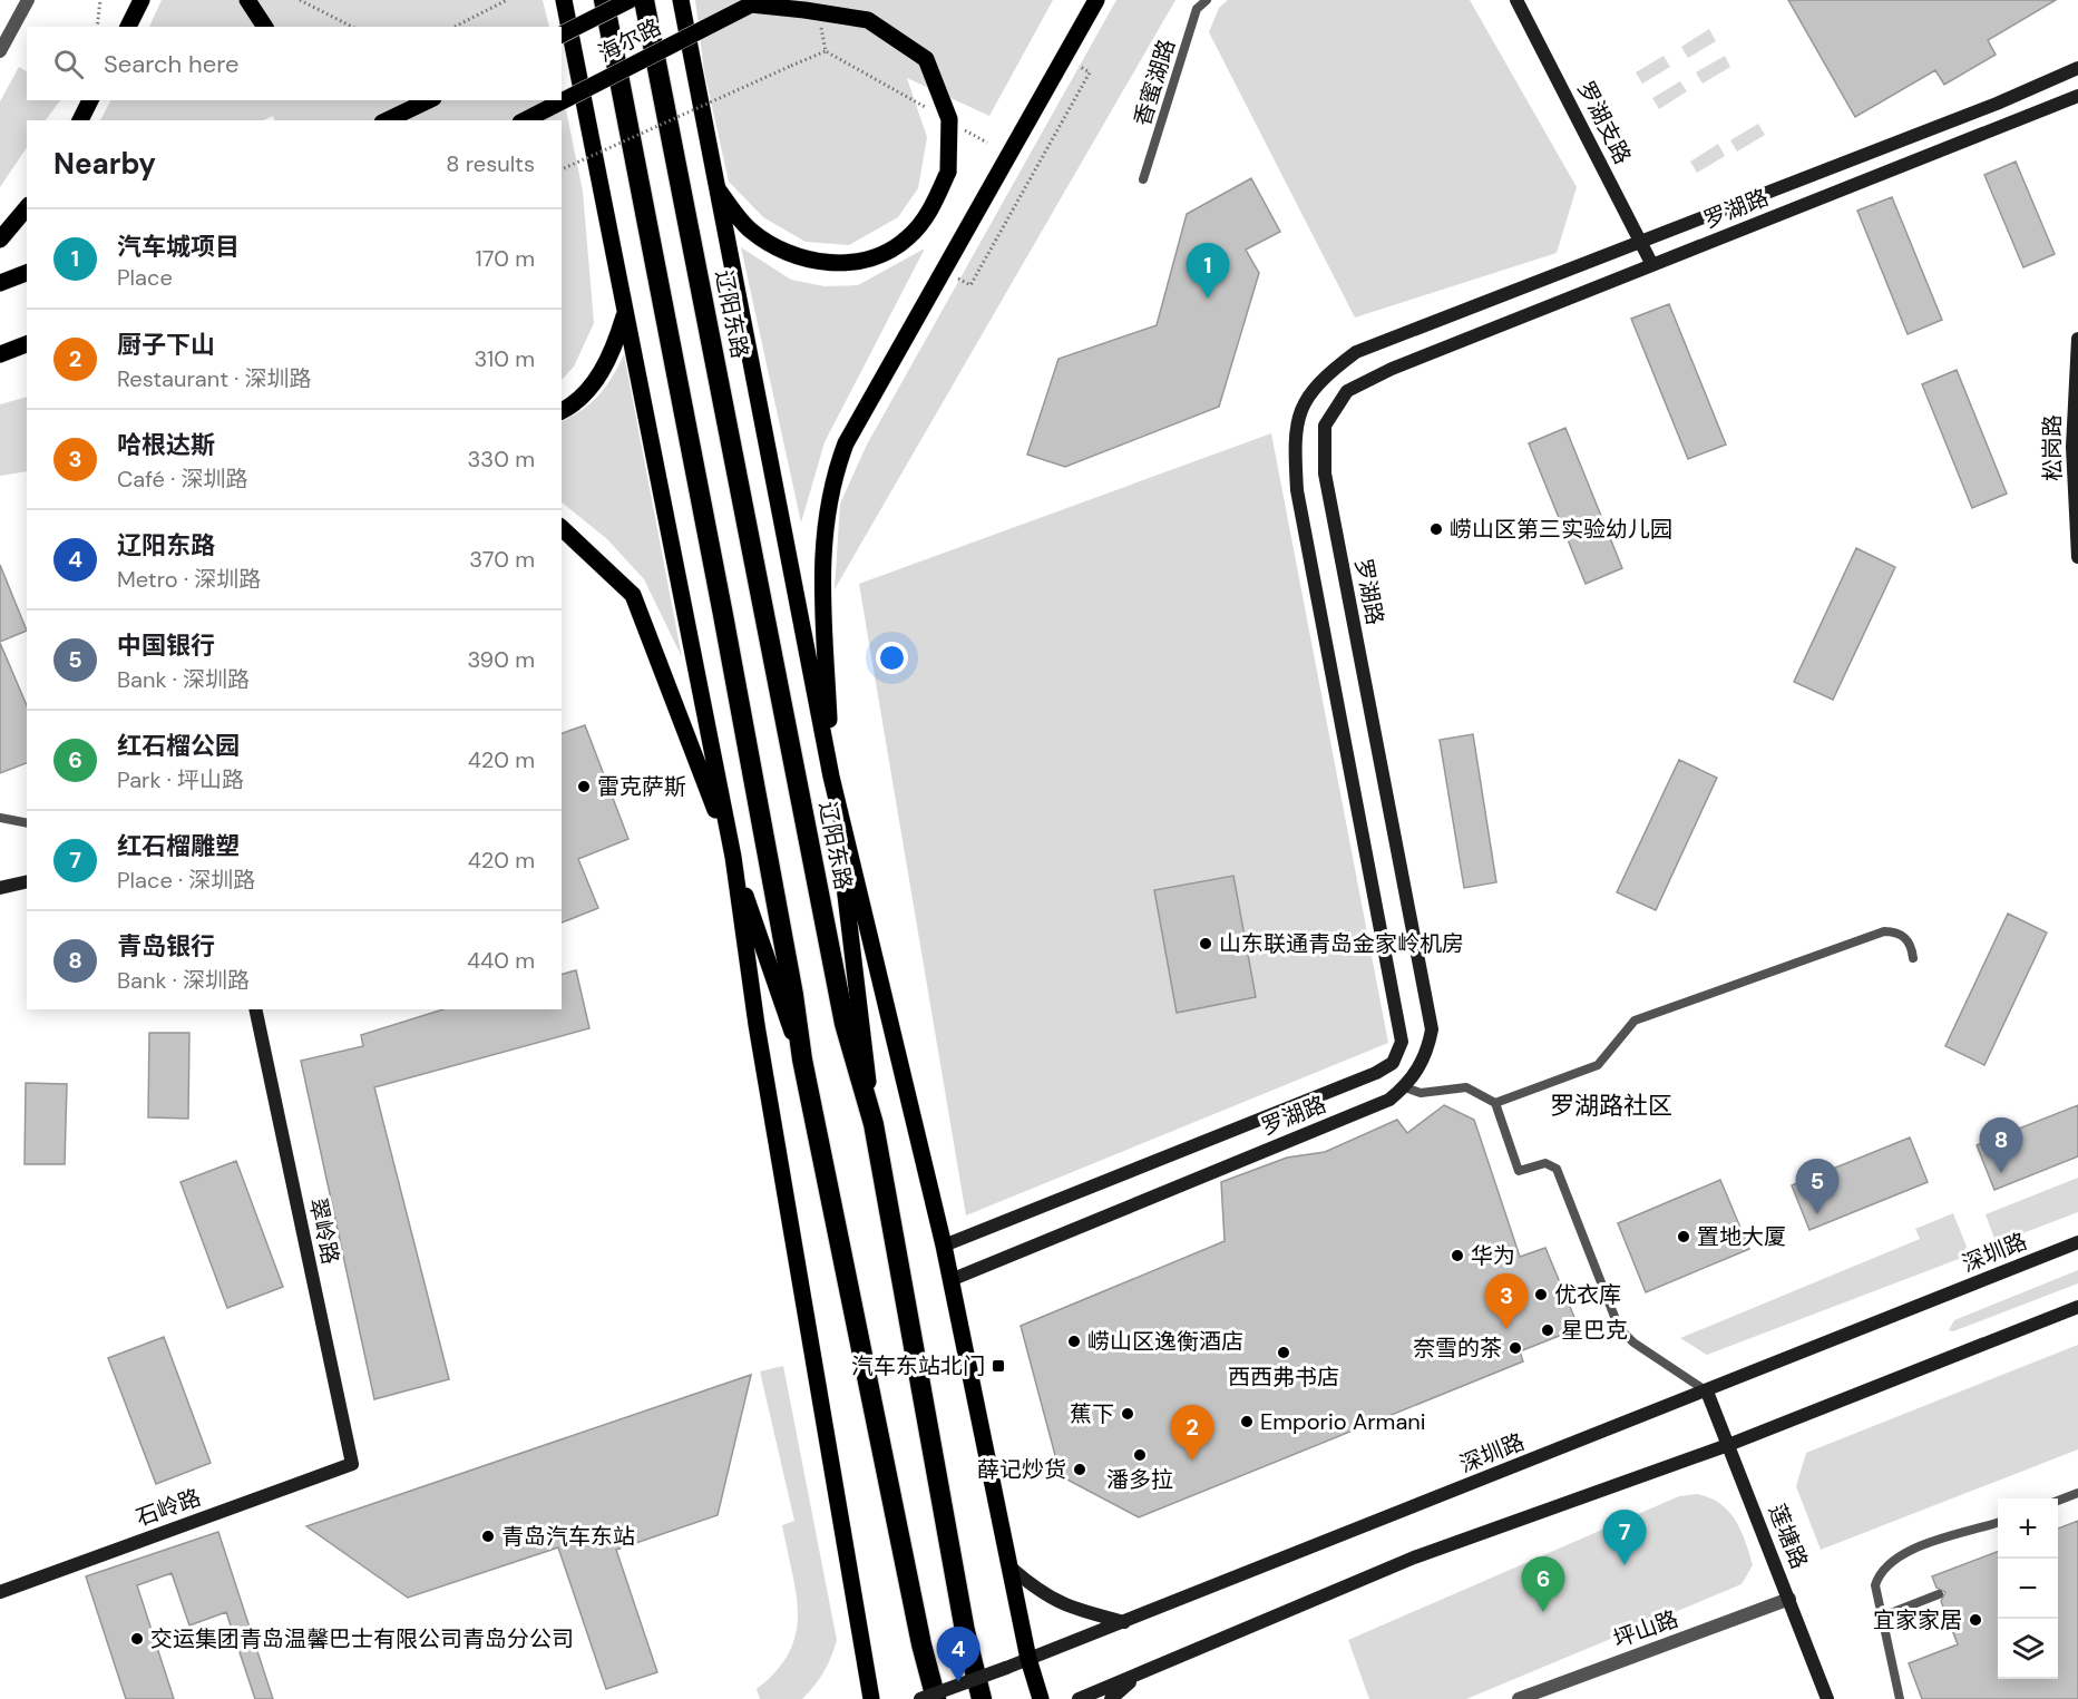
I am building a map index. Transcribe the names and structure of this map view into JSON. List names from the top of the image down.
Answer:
{
  "streets": {
    "highway": ["辽阳东路"],
    "main road": ["海尔路"],
    "street": [
      "罗湖支路",
      "罗湖路",
      "松岗路",
      "翠岭路",
      "深圳路",
      "石岭路",
      "莲塘路",
      "坪山路"
    ],
    "lane": ["香蜜湖路"]
  },
  "crossings": [
    ["罗湖支路", "罗湖路"],
    ["罗湖路", "辽阳东路"],
    ["辽阳东路", "深圳路"],
    ["翠岭路", "石岭路"],
    ["深圳路", "莲塘路"],
    ["莲塘路", "坪山路"]
  ],
  "districts": ["罗湖路社区"],
  "places": {
    "other": [
      "崂山区第三实验幼儿园",
      "雷克萨斯",
      "山东联通青岛金家岭机房",
      "置地大厦",
      "华为",
      "优衣库",
      "星巴克",
      "崂山区逸衡酒店",
      "奈雪的茶",
      "西西弗书店",
      "蕉下",
      "Emporio Armani",
      "潘多拉",
      "薛记炒货",
      "青岛汽车东站",
      "宜家家居",
      "交运集团青岛温馨巴士有限公司青岛分公司"
    ],
    "transit": ["汽车东站北门"]
  },
  "page": {
    "search": "Search here",
    "heading": ["Nearby", "8 results"],
    "list": [
      {
        "mark": "1",
        "name": "汽车城项目",
        "note": "Place",
        "value": "170 m"
      },
      {
        "mark": "2",
        "name": "厨子下山",
        "note": "Restaurant · 深圳路",
        "value": "310 m"
      },
      {
        "mark": "3",
        "name": "哈根达斯",
        "note": "Café · 深圳路",
        "value": "330 m"
      },
      {
        "mark": "4",
        "name": "辽阳东路",
        "note": "Metro · 深圳路",
        "value": "370 m"
      },
      {
        "mark": "5",
        "name": "中国银行",
        "note": "Bank · 深圳路",
        "value": "390 m"
      },
      {
        "mark": "6",
        "name": "红石榴公园",
        "note": "Park · 坪山路",
        "value": "420 m"
      },
      {
        "mark": "7",
        "name": "红石榴雕塑",
        "note": "Place · 深圳路",
        "value": "420 m"
      },
      {
        "mark": "8",
        "name": "青岛银行",
        "note": "Bank · 深圳路",
        "value": "440 m"
      }
    ],
    "pins": [
      "1",
      "8",
      "5",
      "3",
      "2",
      "7",
      "6",
      "4"
    ],
    "map_buttons": ["+", "−"]
  }
}
